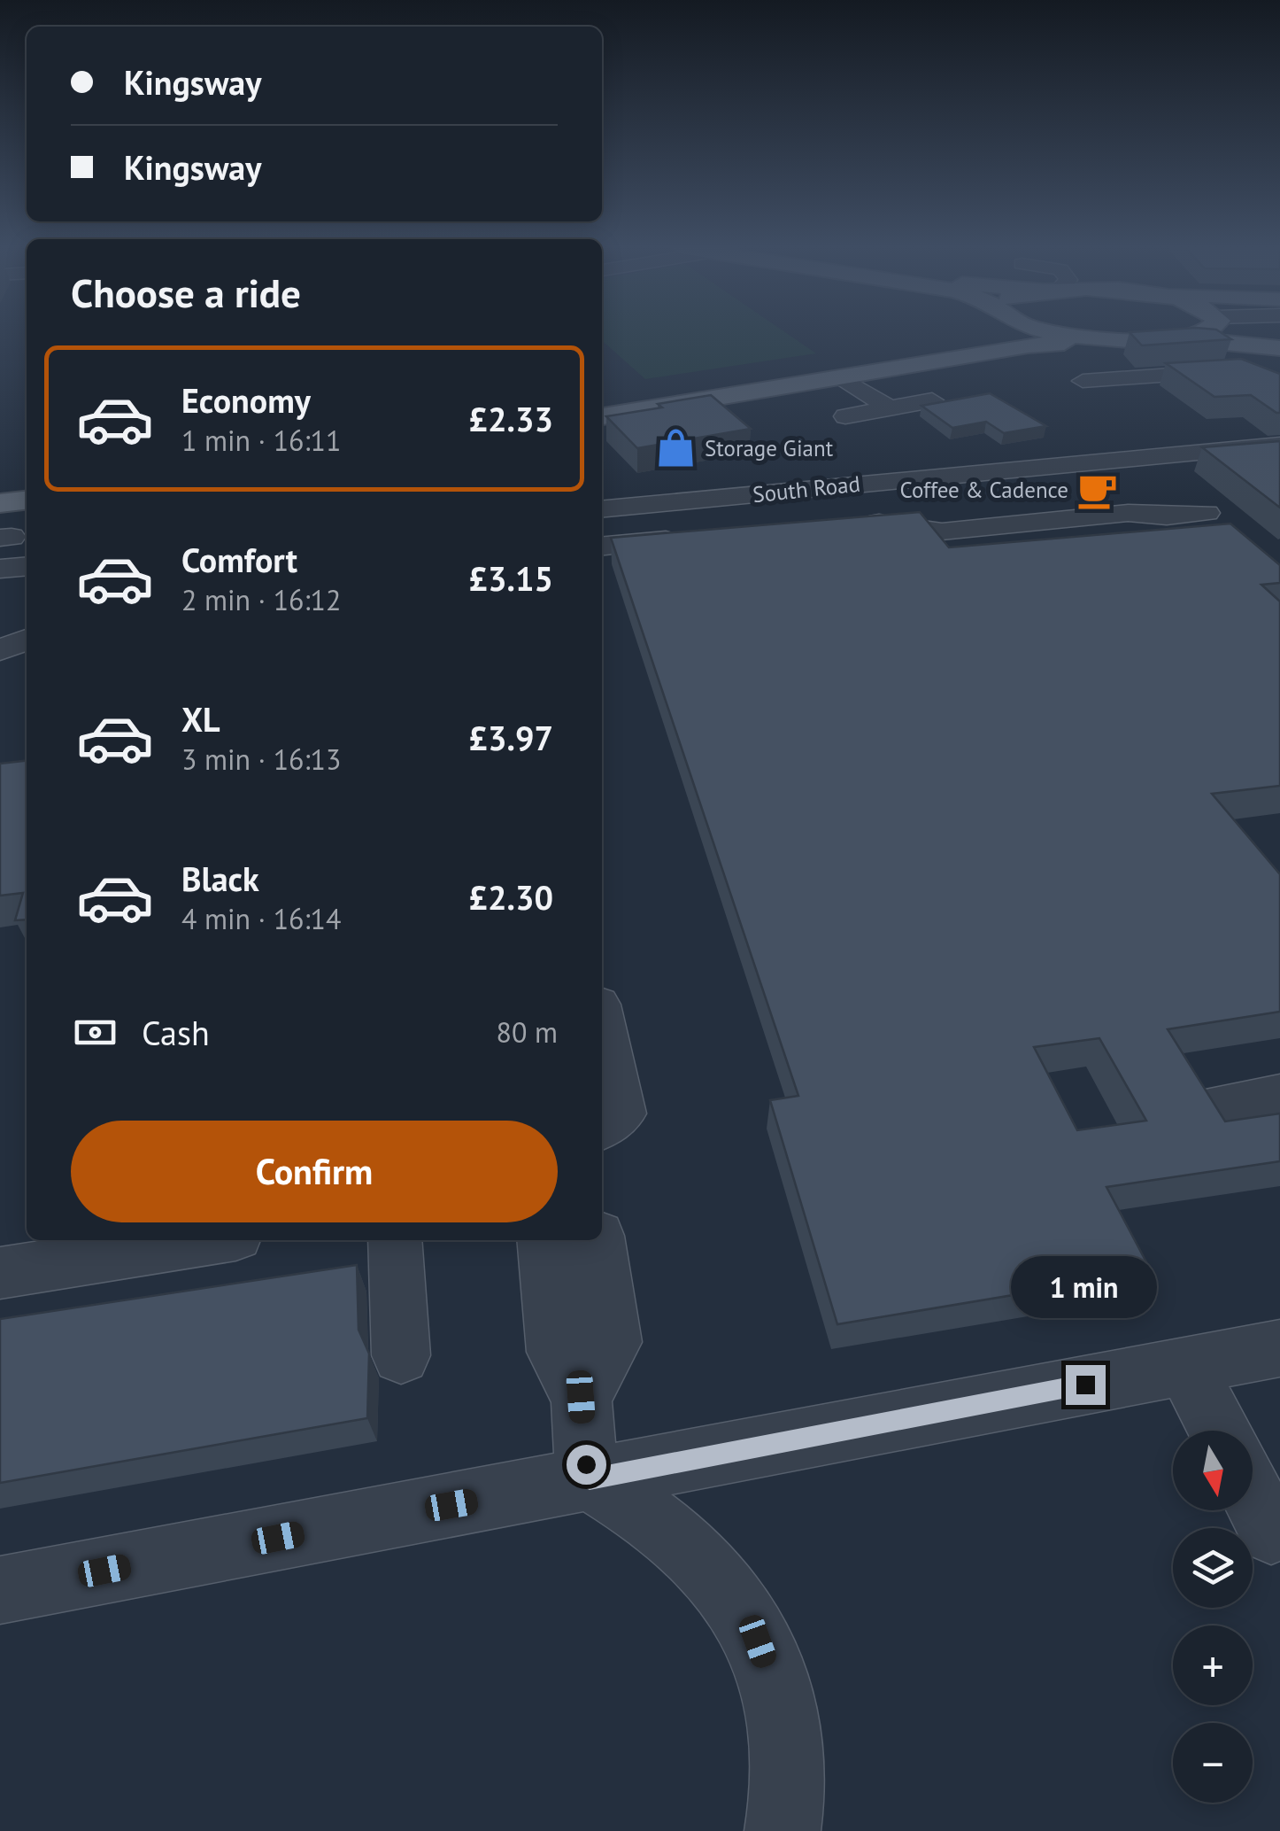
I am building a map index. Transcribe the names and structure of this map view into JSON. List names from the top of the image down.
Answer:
{
  "streets": {
    "street": ["South Road"]
  },
  "places": {
    "shop": ["Storage Giant"],
    "cafe": ["Coffee & Cadence"]
  },
  "north": "bottom",
  "page": {
    "banner": ["Kingsway", "Kingsway"],
    "heading": "Choose a ride",
    "list": [
      {
        "name": "Economy",
        "note": "1 min · 16:11",
        "value": "£2.33"
      },
      {
        "name": "Comfort",
        "note": "2 min · 16:12",
        "value": "£3.15"
      },
      {
        "name": "XL",
        "note": "3 min · 16:13",
        "value": "£3.97"
      },
      {
        "name": "Black",
        "note": "4 min · 16:14",
        "value": "£2.30"
      }
    ],
    "pay": ["Cash", "80 m"],
    "buttons": "Confirm",
    "bubble": "1 min",
    "map_buttons": ["+", "−"]
  }
}
